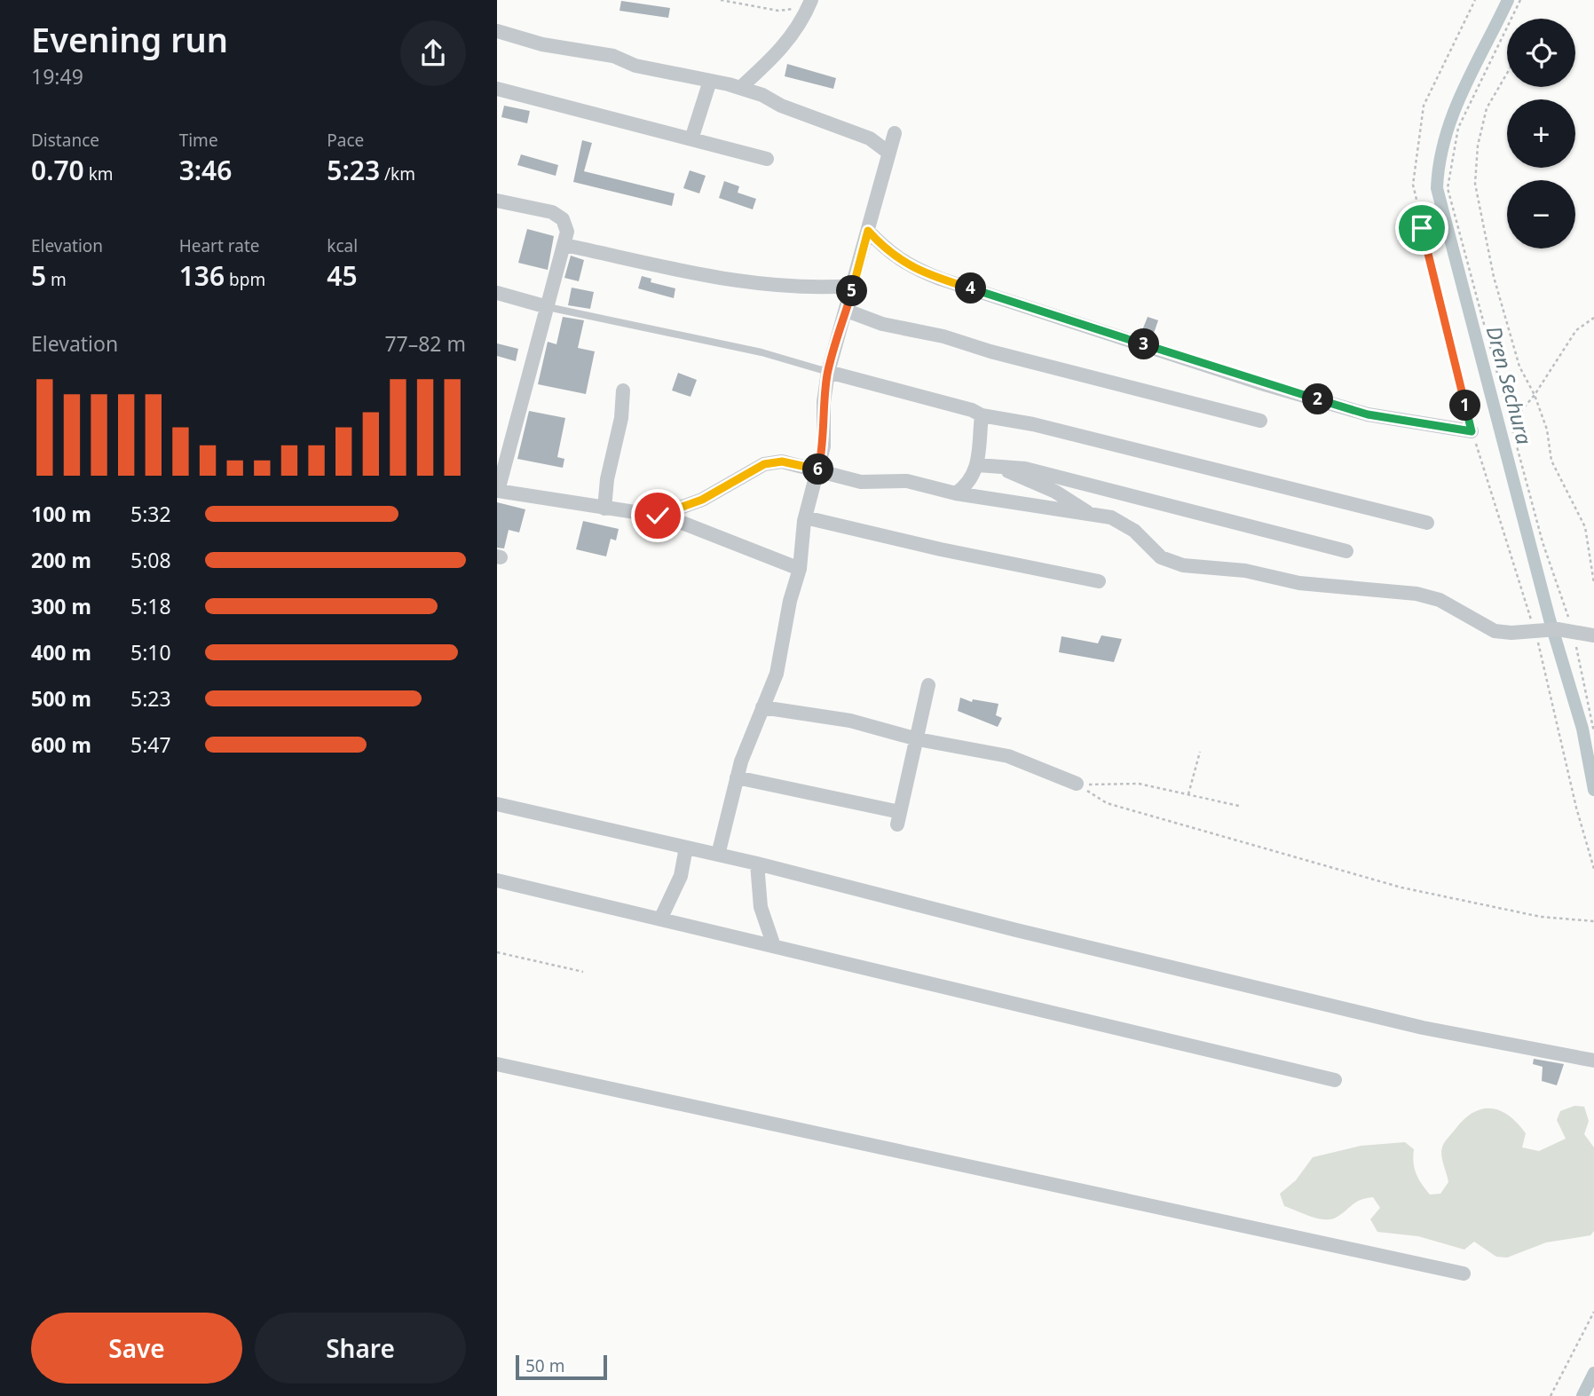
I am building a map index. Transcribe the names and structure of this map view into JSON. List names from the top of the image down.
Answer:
{
  "water": ["Dren Sechura"],
  "scale_bar": "50 m",
  "page": {
    "heading": ["Evening run", "19:49"],
    "map_buttons": ["+", "−"],
    "stats": [
      ["Distance", "0.70 km"],
      ["Time", "3:46"],
      ["Pace", "5:23 /km"],
      ["Elevation", "5 m"],
      ["Heart rate", "136 bpm"],
      ["kcal", "45"]
    ],
    "pins": [
      "4",
      "5",
      "3",
      "2",
      "1",
      "6"
    ],
    "chart": ["Elevation", "77–82 m"],
    "list": [
      {
        "name": "100 m",
        "note": "5:32"
      },
      {
        "name": "200 m",
        "note": "5:08"
      },
      {
        "name": "300 m",
        "note": "5:18"
      },
      {
        "name": "400 m",
        "note": "5:10"
      },
      {
        "name": "500 m",
        "note": "5:23"
      },
      {
        "name": "600 m",
        "note": "5:47"
      }
    ],
    "buttons": ["Save", "Share"],
    "scale": "50 m"
  }
}
